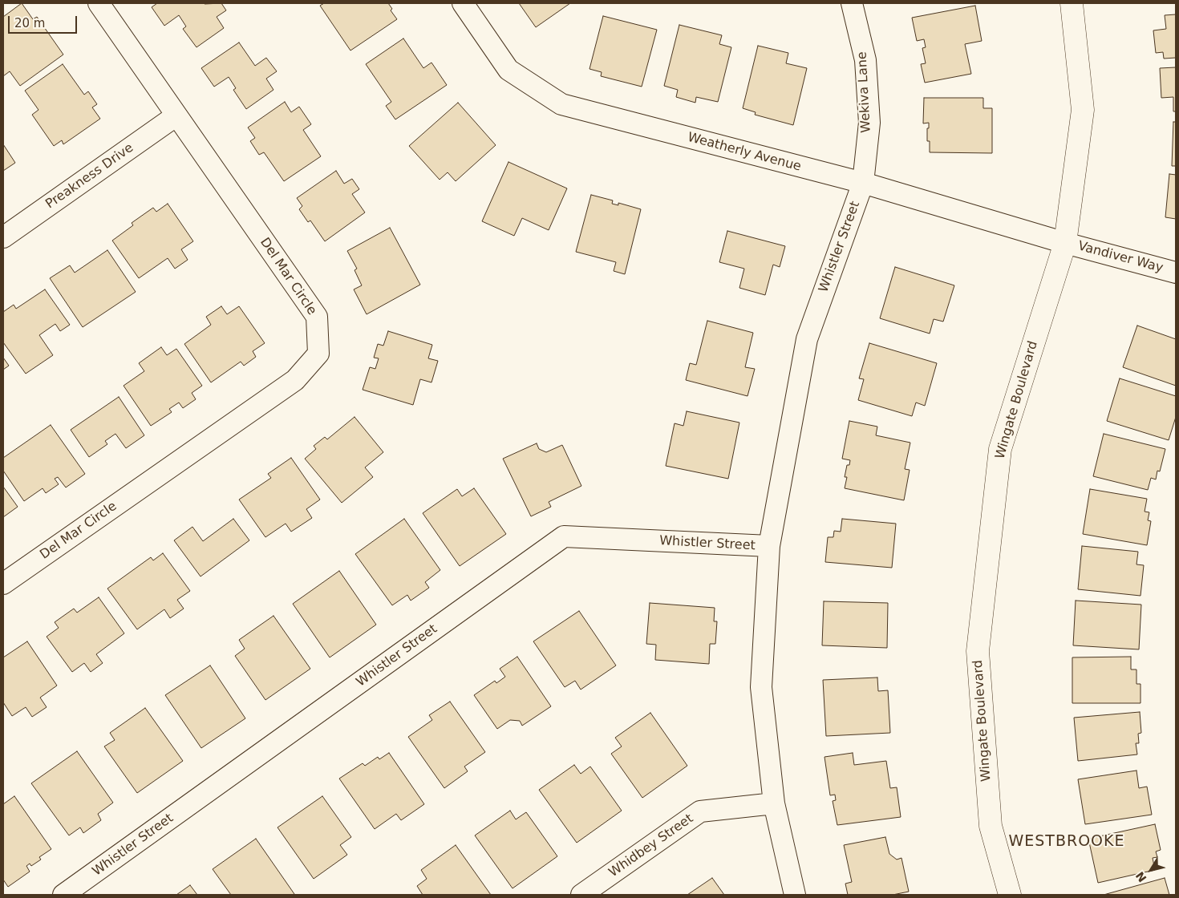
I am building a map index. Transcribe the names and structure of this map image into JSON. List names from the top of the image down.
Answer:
{
  "streets": {
    "street": [
      "Wekiva Lane",
      "Weatherly Avenue",
      "Preakness Drive",
      "Whistler Street",
      "Vandiver Way",
      "Del Mar Circle",
      "Wingate Boulevard",
      "Whidbey Street"
    ]
  },
  "crossings": [
    ["Wekiva Lane", "Weatherly Avenue"],
    ["Wekiva Lane", "Whistler Street"],
    ["Weatherly Avenue", "Whistler Street"],
    ["Weatherly Avenue", "Vandiver Way"],
    ["Weatherly Avenue", "Wingate Boulevard"],
    ["Preakness Drive", "Del Mar Circle"],
    ["Whistler Street", "Whidbey Street"],
    ["Vandiver Way", "Wingate Boulevard"]
  ],
  "districts": ["WESTBROOKE"],
  "scale_bar": "20 m",
  "north": "bottom left"
}
